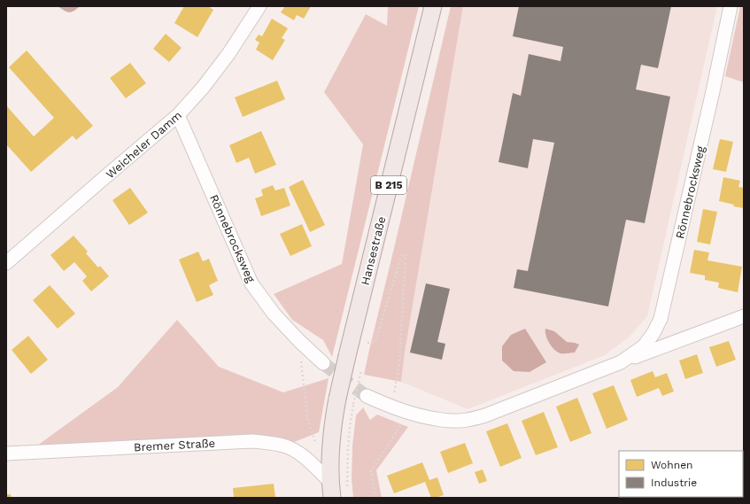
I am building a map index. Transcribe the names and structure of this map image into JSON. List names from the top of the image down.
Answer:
{
  "streets": {
    "main road": ["B 215", "Hansestraße"],
    "street": ["Weicheler Damm", "Rönnebrocksweg", "Bremer Straße"]
  },
  "crossings": [
    ["Weicheler Damm", "Rönnebrocksweg"],
    ["Hansestraße", "Bremer Straße"]
  ],
  "legend": ["Wohnen", "Industrie"]
}
